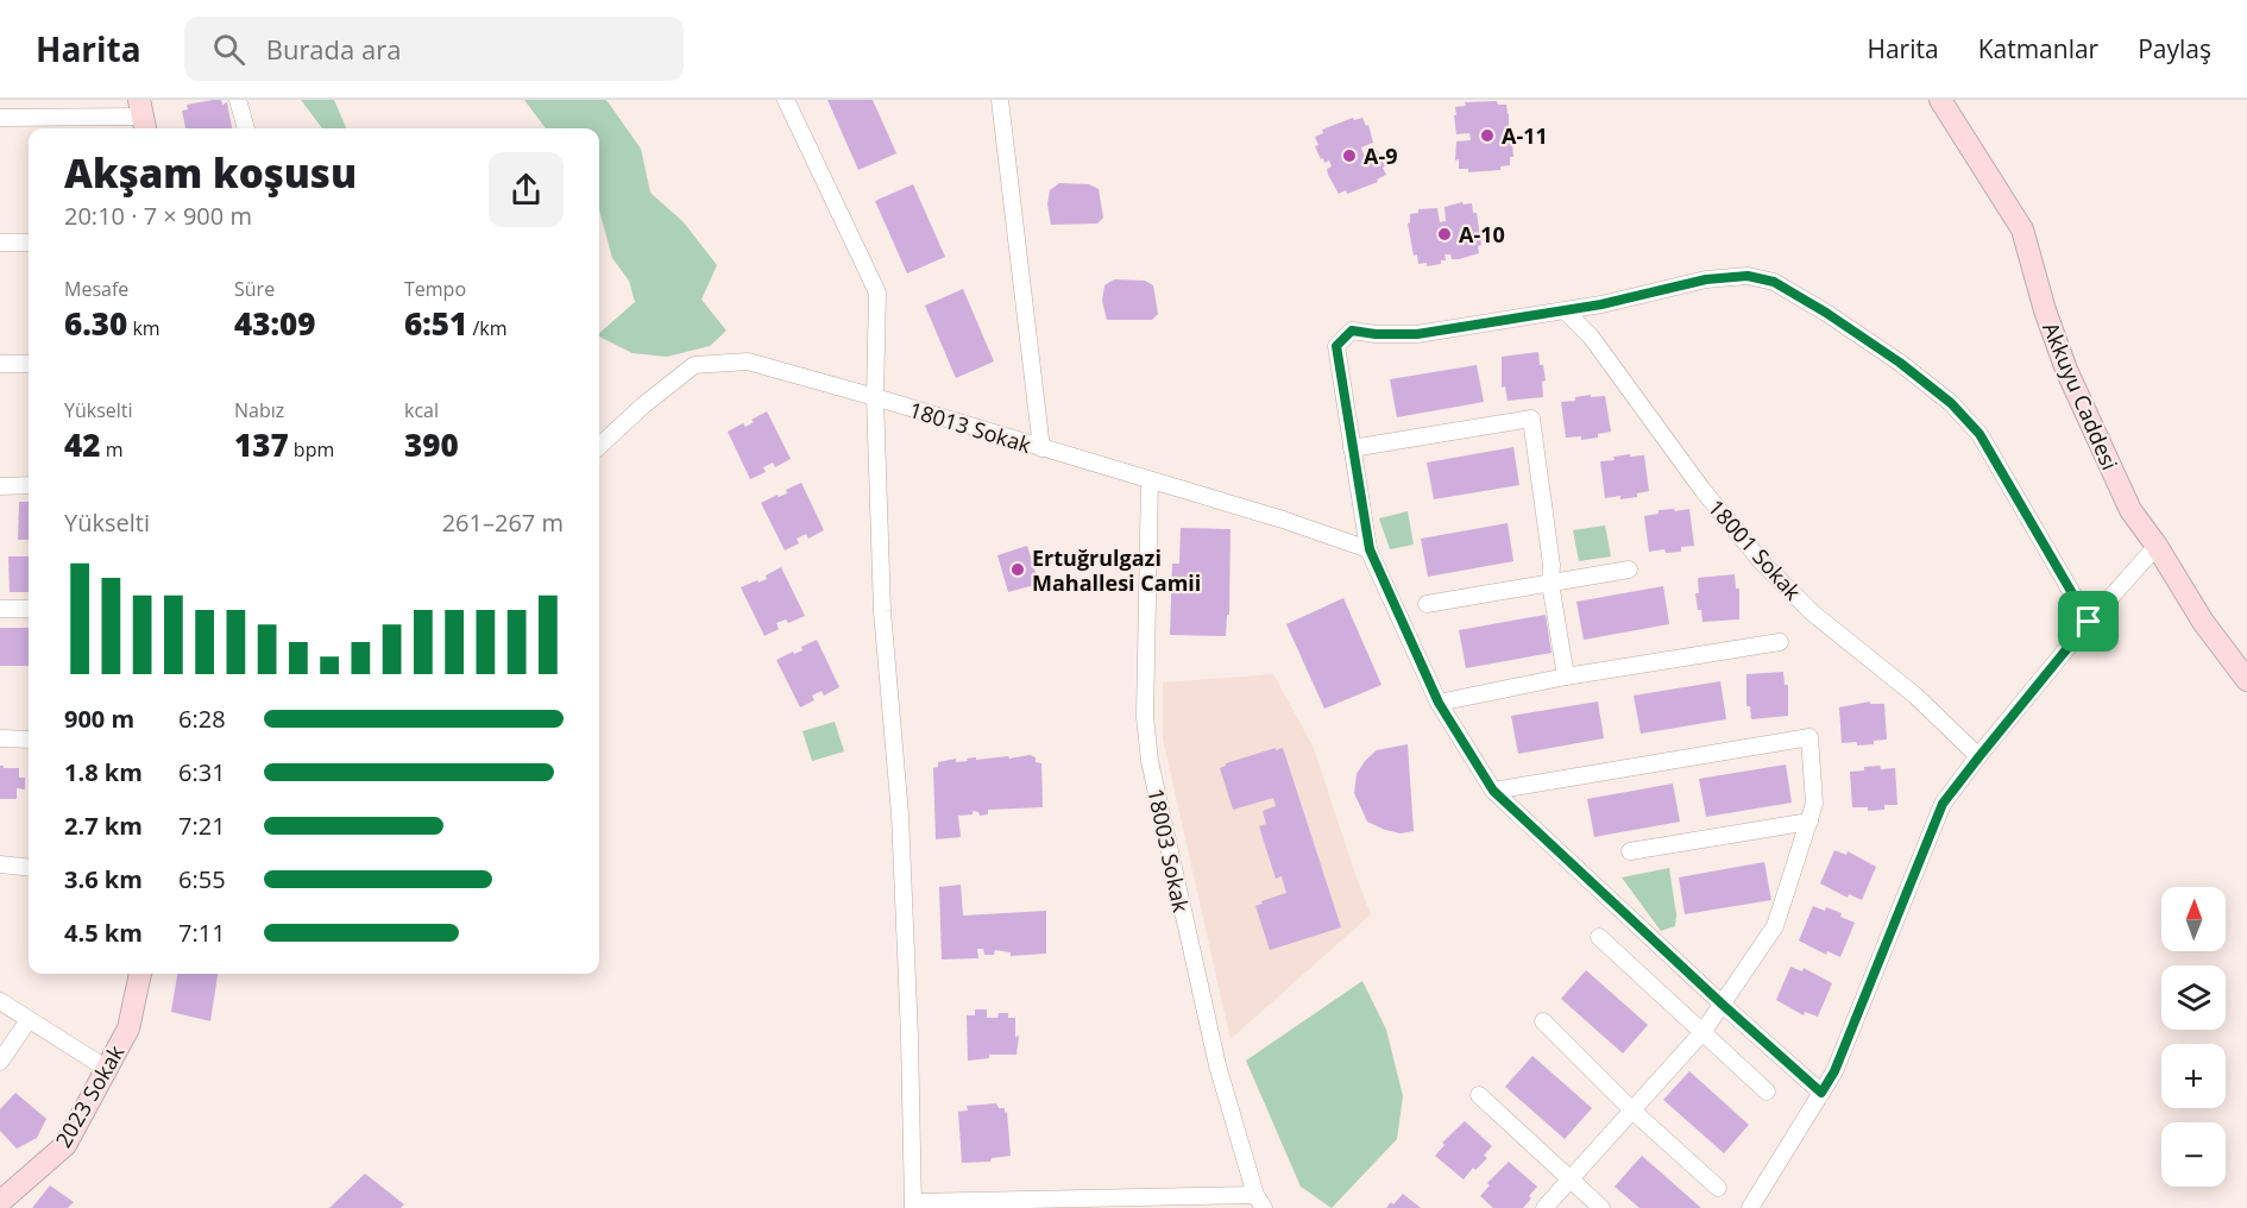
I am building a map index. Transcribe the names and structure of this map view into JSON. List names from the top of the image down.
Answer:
{
  "streets": {
    "street": [
      "Akkuyu Caddesi",
      "18013 Sokak",
      "18001 Sokak",
      "18003 Sokak",
      "2023 Sokak"
    ]
  },
  "crossings": [
    ["18013 Sokak", "18003 Sokak"]
  ],
  "places": [
    "A-11",
    "A-9",
    "A-10",
    "Ertuğrulgazi Mahallesi Camii"
  ],
  "north": "top",
  "page": {
    "header": "Harita",
    "search": "Burada ara",
    "nav": ["Harita", "Katmanlar", "Paylaş"],
    "heading": ["Akşam koşusu", "20:10 · 7 × 900 m"],
    "stats": [
      ["Mesafe", "6.30 km"],
      ["Süre", "43:09"],
      ["Tempo", "6:51 /km"],
      ["Yükselti", "42 m"],
      ["Nabız", "137 bpm"],
      ["kcal", "390"]
    ],
    "chart": ["Yükselti", "261–267 m"],
    "list": [
      {
        "name": "900 m",
        "note": "6:28"
      },
      {
        "name": "1.8 km",
        "note": "6:31"
      },
      {
        "name": "2.7 km",
        "note": "7:21"
      },
      {
        "name": "3.6 km",
        "note": "6:55"
      },
      {
        "name": "4.5 km",
        "note": "7:11"
      }
    ],
    "map_buttons": ["+", "−"]
  }
}
